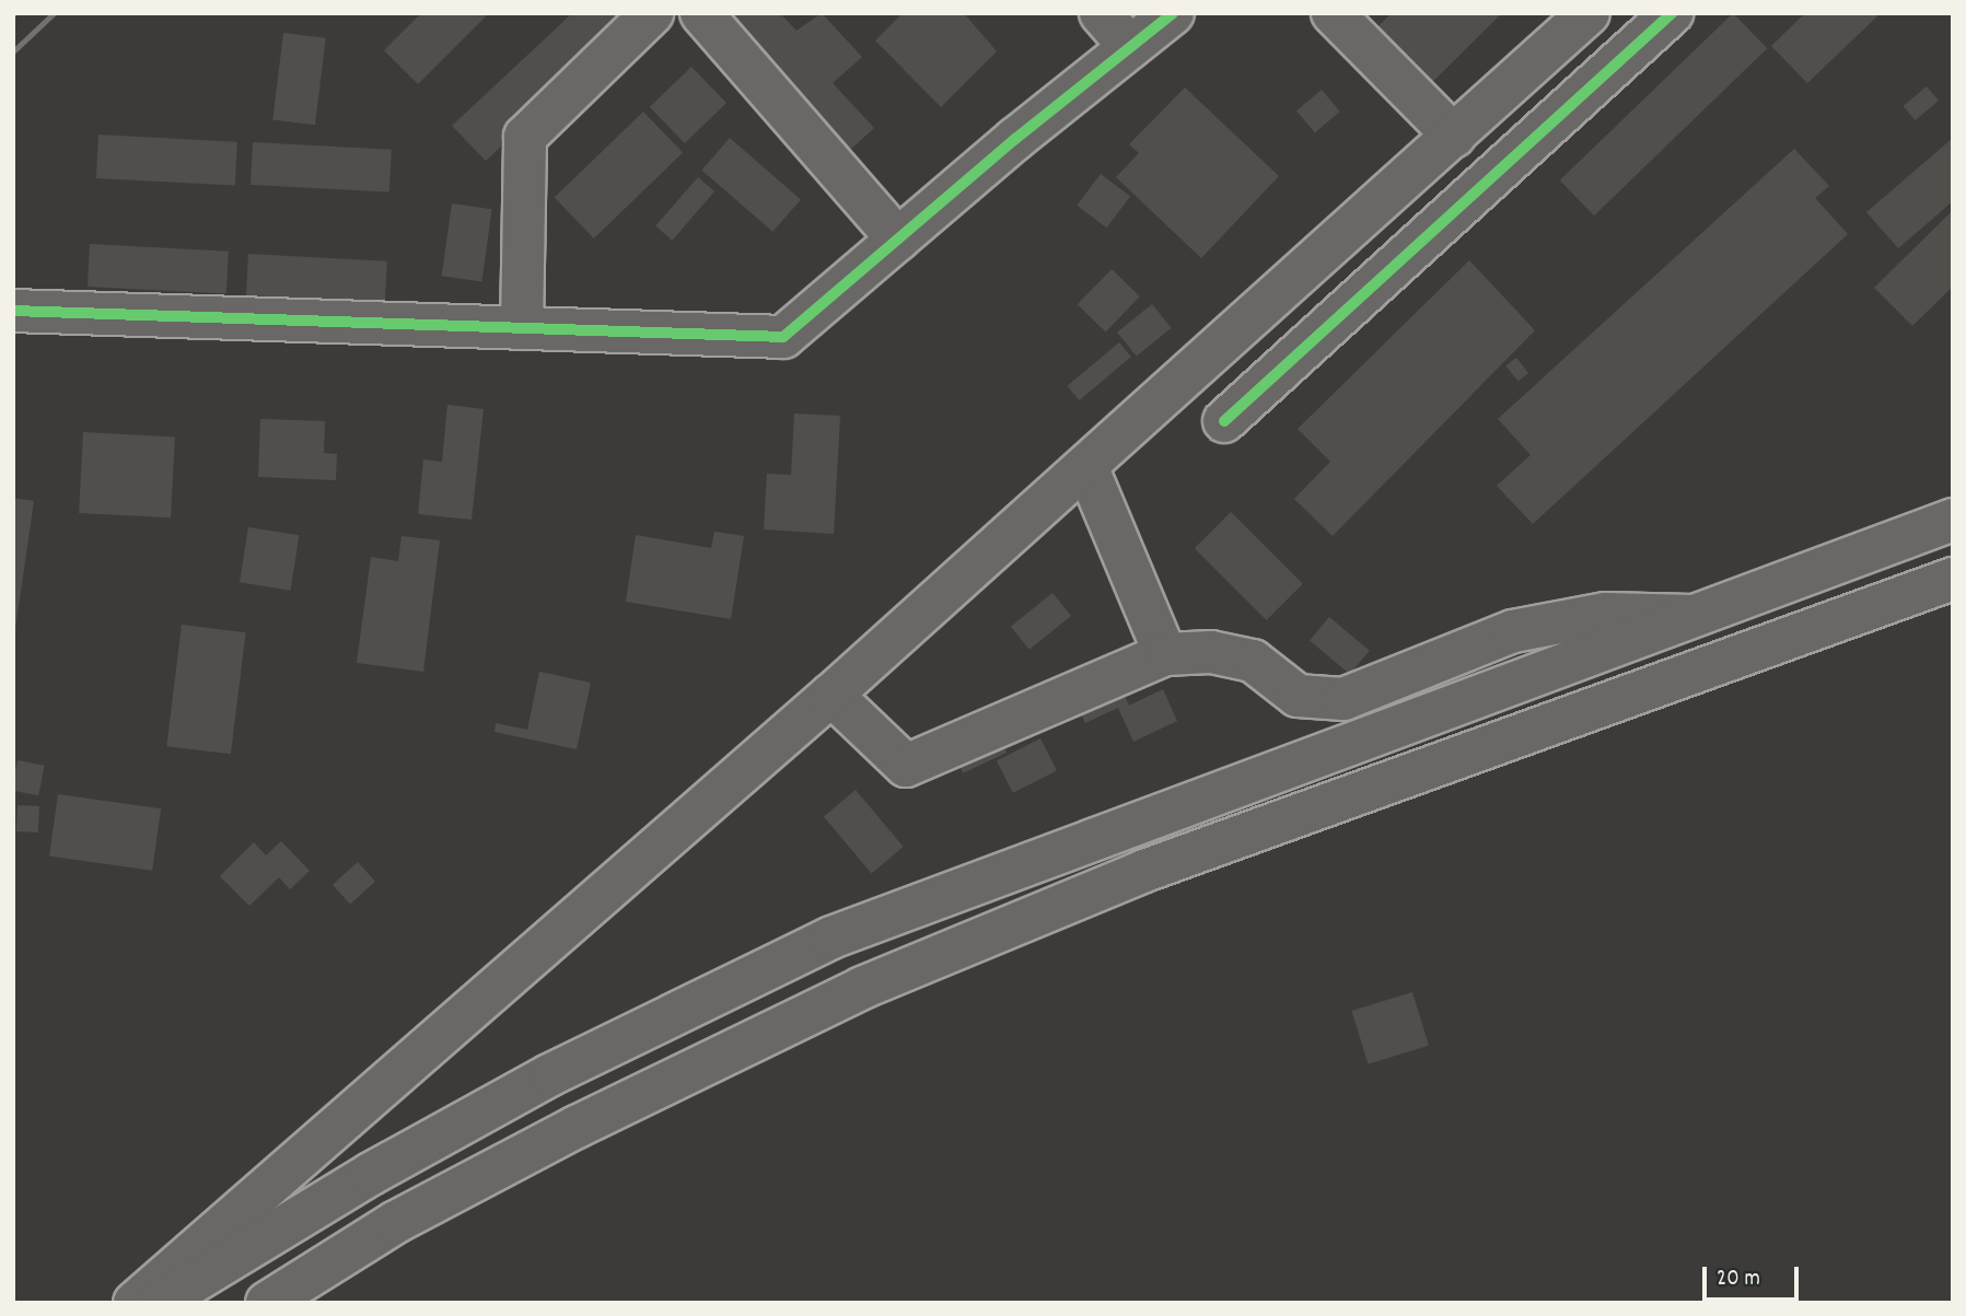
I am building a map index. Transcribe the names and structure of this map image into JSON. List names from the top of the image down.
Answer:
{
  "scale_bar": "20 m"
}
